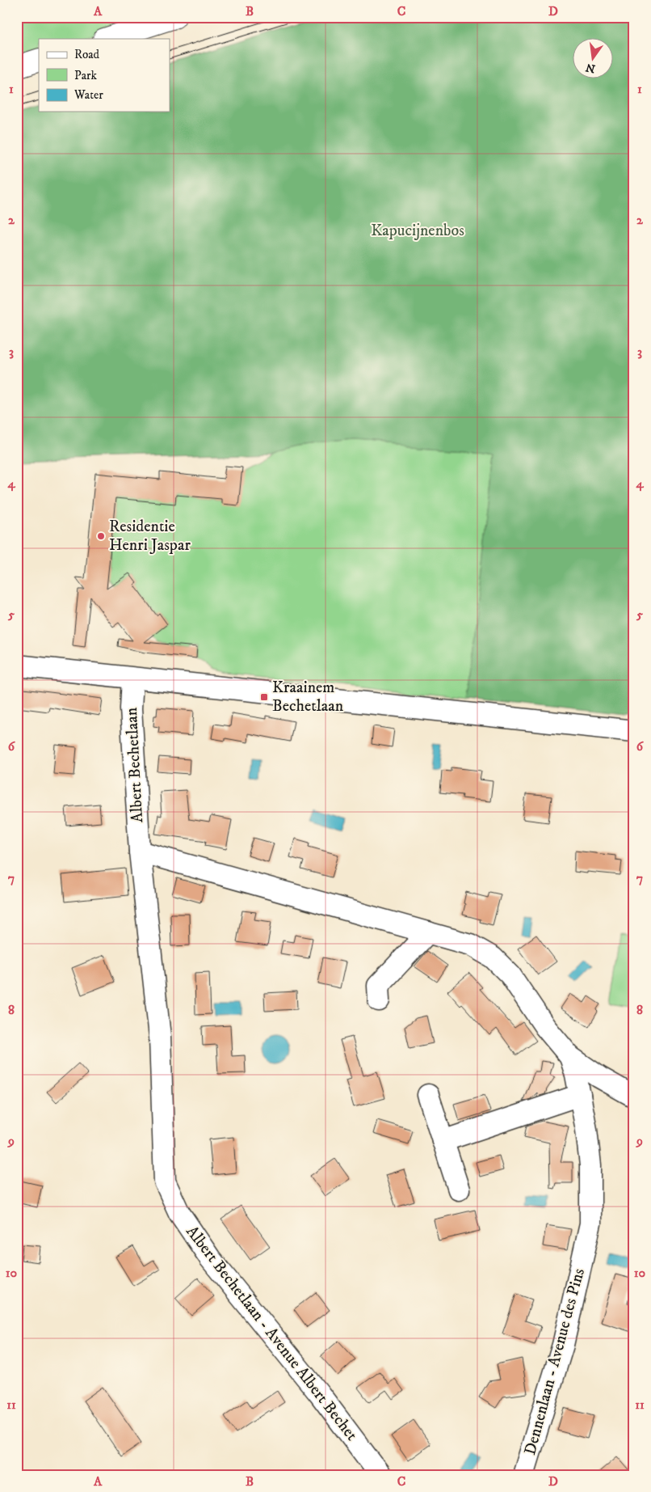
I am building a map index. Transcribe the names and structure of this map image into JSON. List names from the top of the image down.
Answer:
{
  "streets": {
    "street": ["Albert Bechetlaan", "Albert Bechetlaan - Avenue Albert Bechet", "Dennenlaan - Avenue des Pins"]
  },
  "crossings": [
    ["Albert Bechetlaan", "Albert Bechetlaan - Avenue Albert Bechet"]
  ],
  "parks": ["Kapucijnenbos"],
  "places": {
    "other": ["Residentie Henri Jaspar"],
    "transit": ["Kraainem Bechetlaan"]
  },
  "legend": ["Road", "Park", "Water"],
  "north": "bottom",
  "grid": {
    "columns": [
      "A",
      "B",
      "C",
      "D"
    ],
    "rows": [
      "1",
      "2",
      "3",
      "4",
      "5",
      "6",
      "7",
      "8",
      "9",
      "10",
      "11"
    ]
  }
}
